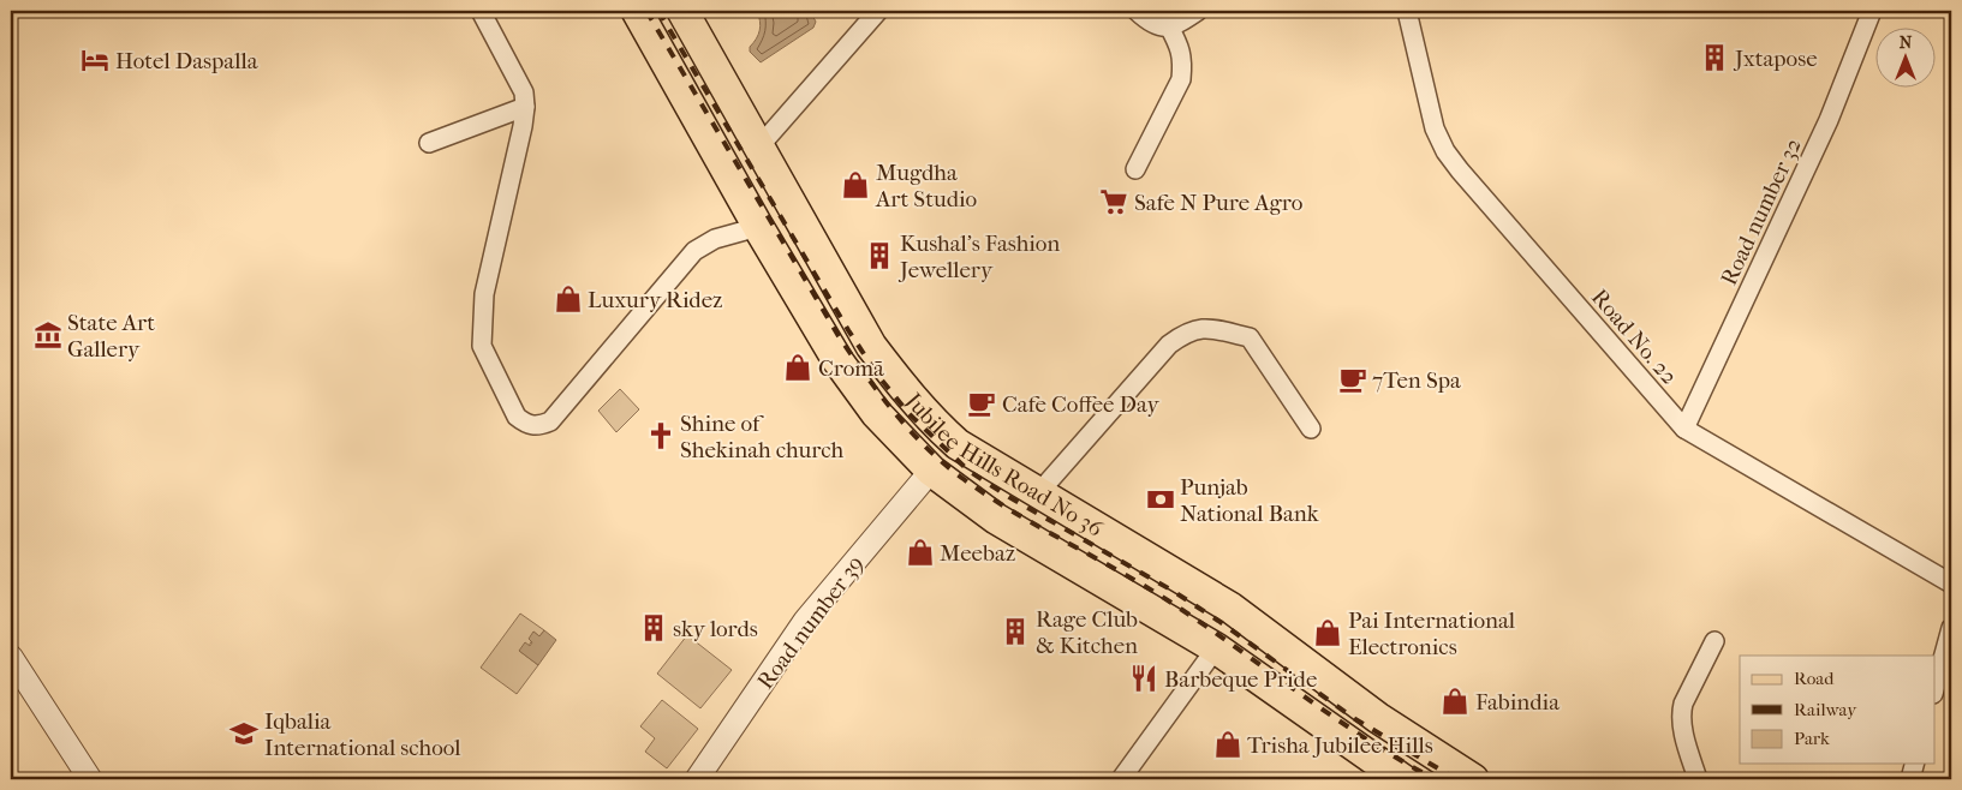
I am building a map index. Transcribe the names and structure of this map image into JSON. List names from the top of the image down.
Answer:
{
  "streets": {
    "main road": ["Jubilee Hills Road No 36"],
    "street": ["Road number 32", "Road No. 22", "Road number 39"]
  },
  "crossings": [
    ["Road number 32", "Road No. 22"],
    ["Jubilee Hills Road No 36", "Road number 39"]
  ],
  "places": {
    "building": [
      "Jxtapose",
      "Kushal's Fashion Jewellery",
      "sky lords",
      "Rage Club & Kitchen"
    ],
    "hotel": ["Hotel Daspalla"],
    "shop": [
      "Mugdha Art Studio",
      "Luxury Ridez",
      "Cromā",
      "Meebaz",
      "Pai International Electronics",
      "Fabindia",
      "Trisha Jubilee Hills"
    ],
    "supermarket": ["Safe N Pure Agro"],
    "museum": ["State Art Gallery"],
    "cafe": ["7Ten Spa", "Cafe Coffee Day"],
    "church": ["Shine of Shekinah church"],
    "bank": ["Punjab National Bank"],
    "restaurant": ["Barbeque Pride"],
    "school or university": ["Iqbalia International school"]
  },
  "legend": ["Road", "Railway", "Park"],
  "north": "top"
}
